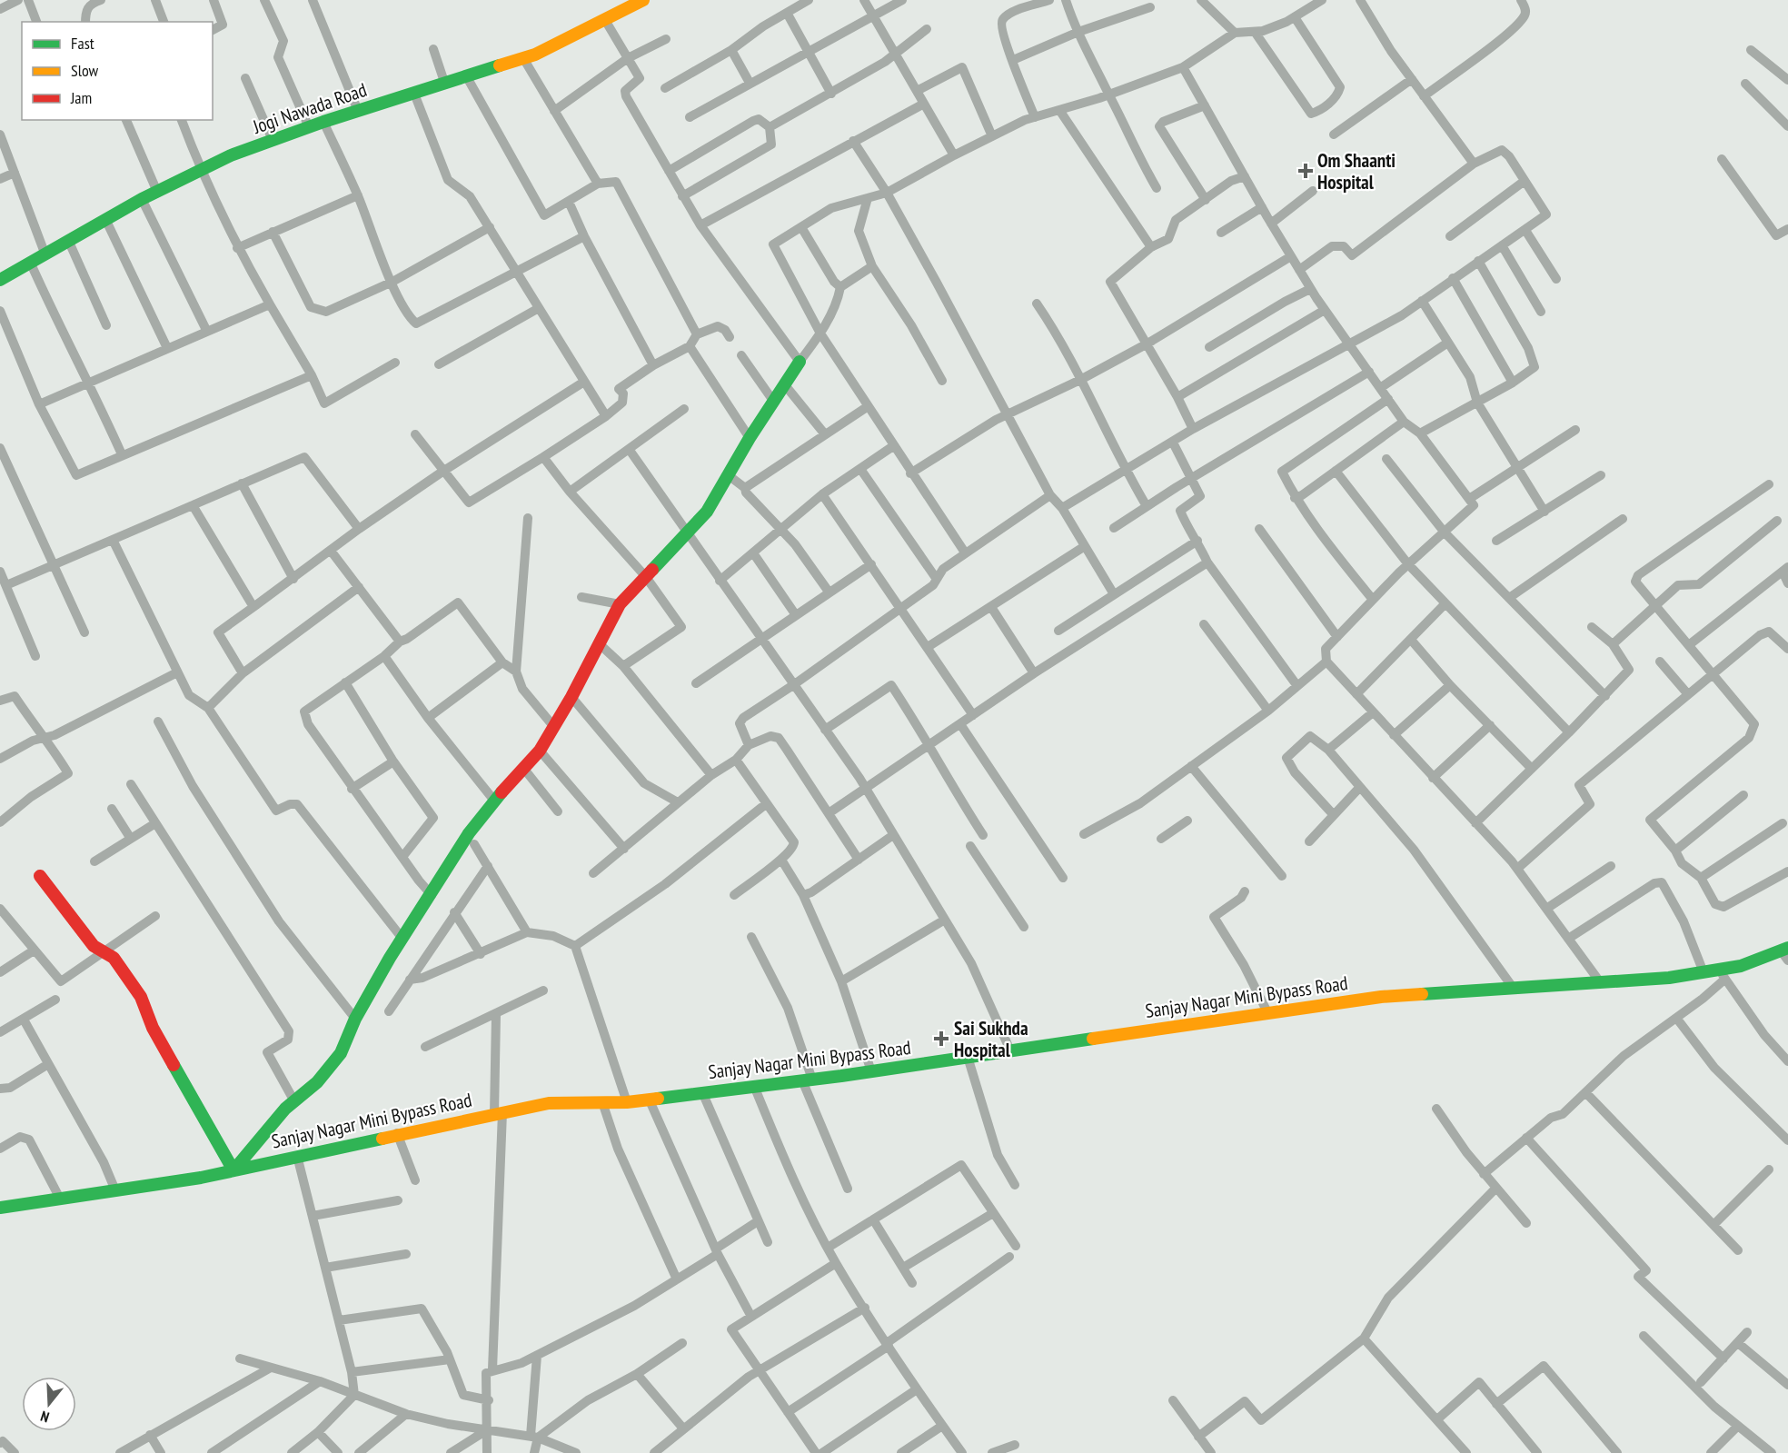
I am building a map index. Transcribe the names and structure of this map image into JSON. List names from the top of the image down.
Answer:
{
  "streets": {
    "street": ["Jogi Nawada Road", "Sanjay Nagar Mini Bypass Road"]
  },
  "places": {
    "health": ["Om Shaanti Hospital", "Sai Sukhda Hospital"]
  },
  "legend": ["Fast", "Slow", "Jam"],
  "north": "bottom"
}
